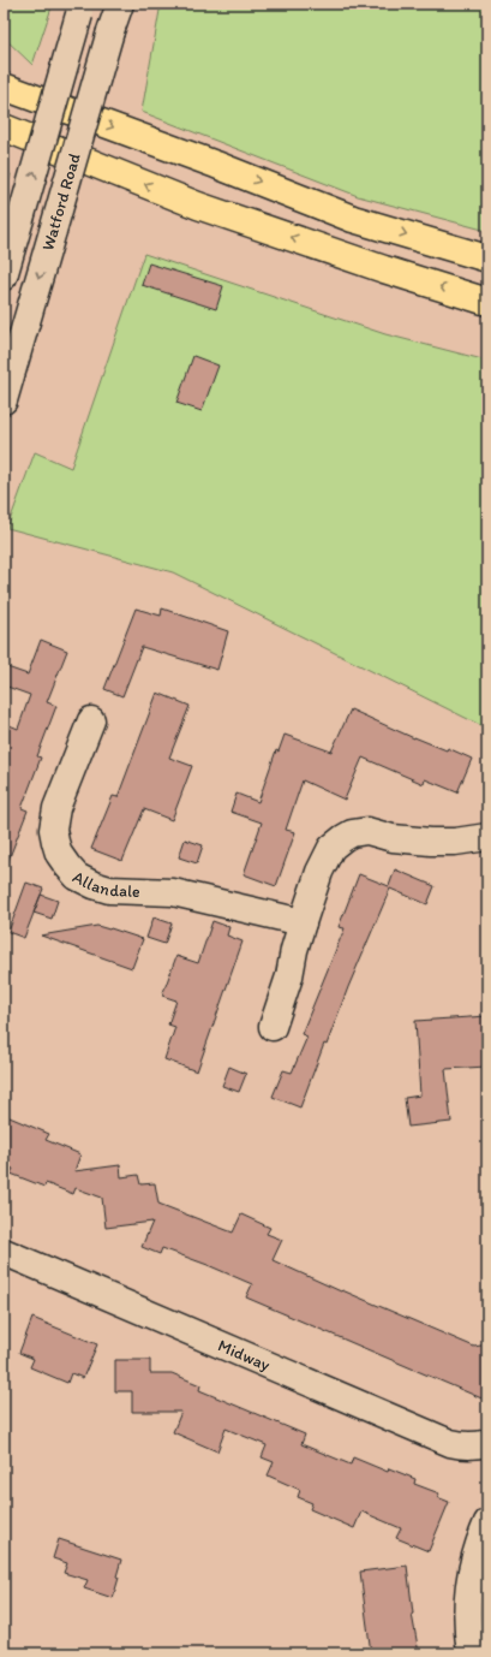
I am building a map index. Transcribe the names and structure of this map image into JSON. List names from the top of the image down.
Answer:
{
  "streets": {
    "street": ["Watford Road", "Allandale", "Midway"]
  }
}
